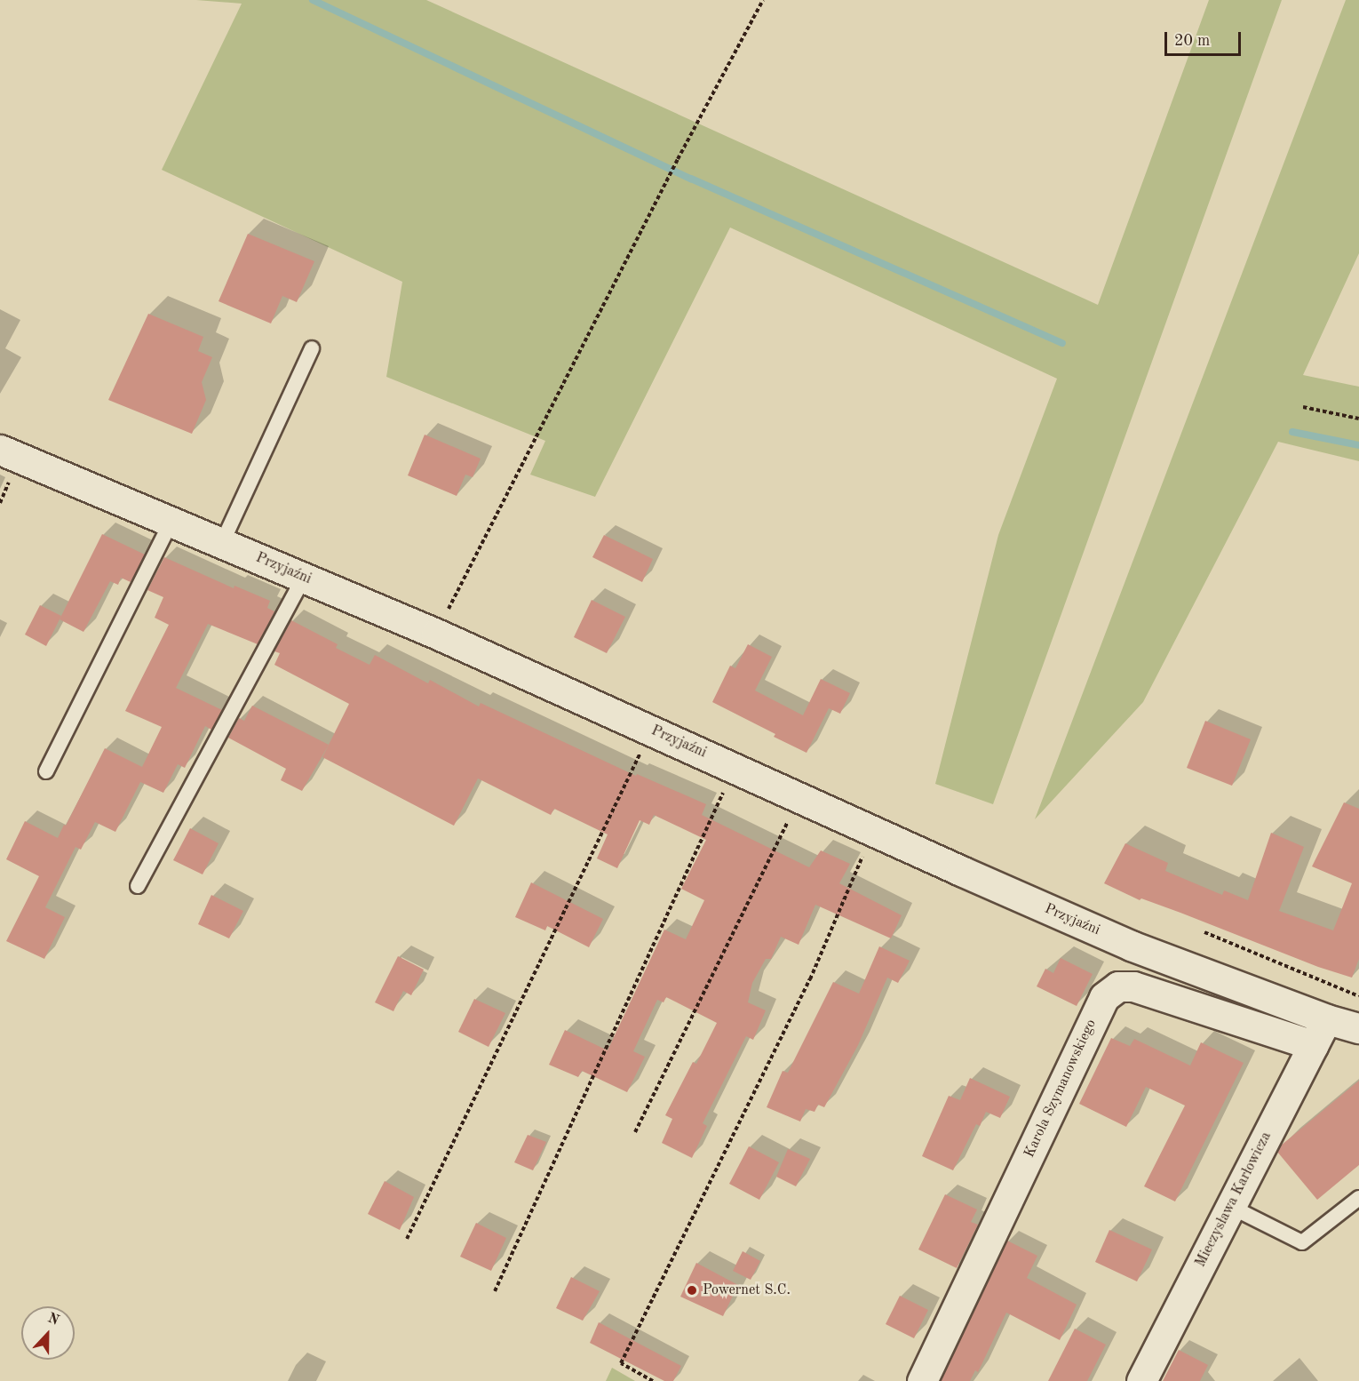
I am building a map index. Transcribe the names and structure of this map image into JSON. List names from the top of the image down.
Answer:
{
  "streets": {
    "street": ["Przyjaźni", "Karola Szymanowskiego", "Mieczysława Karłowicza"]
  },
  "crossings": [
    ["Przyjaźni", "Mieczysława Karłowicza"],
    ["Karola Szymanowskiego", "Mieczysława Karłowicza"]
  ],
  "places": ["Powernet S.C."],
  "scale_bar": "20 m",
  "north": "top"
}
